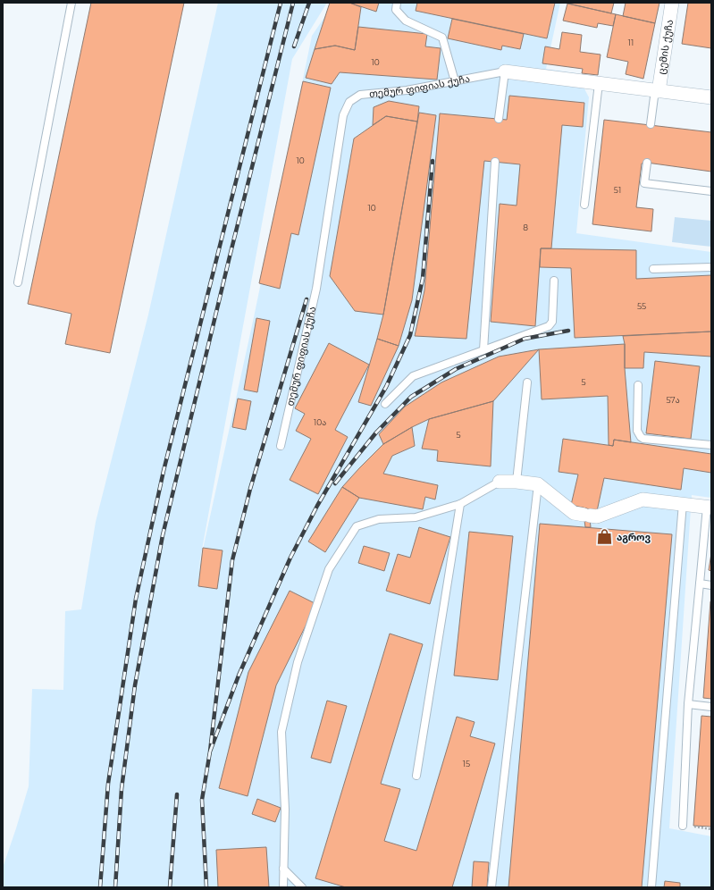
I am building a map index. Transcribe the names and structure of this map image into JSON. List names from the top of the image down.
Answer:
{
  "streets": {
    "street": ["ცემის ქუჩა", "თემურ ფიფიას ქუჩა"]
  },
  "crossings": [
    ["ცემის ქუჩა", "თემურ ფიფიას ქუჩა"]
  ],
  "places": {
    "shop": ["აგროვ"]
  },
  "house_numbers": [
    "11",
    "10",
    "10",
    "51",
    "10",
    "8",
    "55",
    "5",
    "57ა",
    "10ა",
    "5",
    "15"
  ]
}
